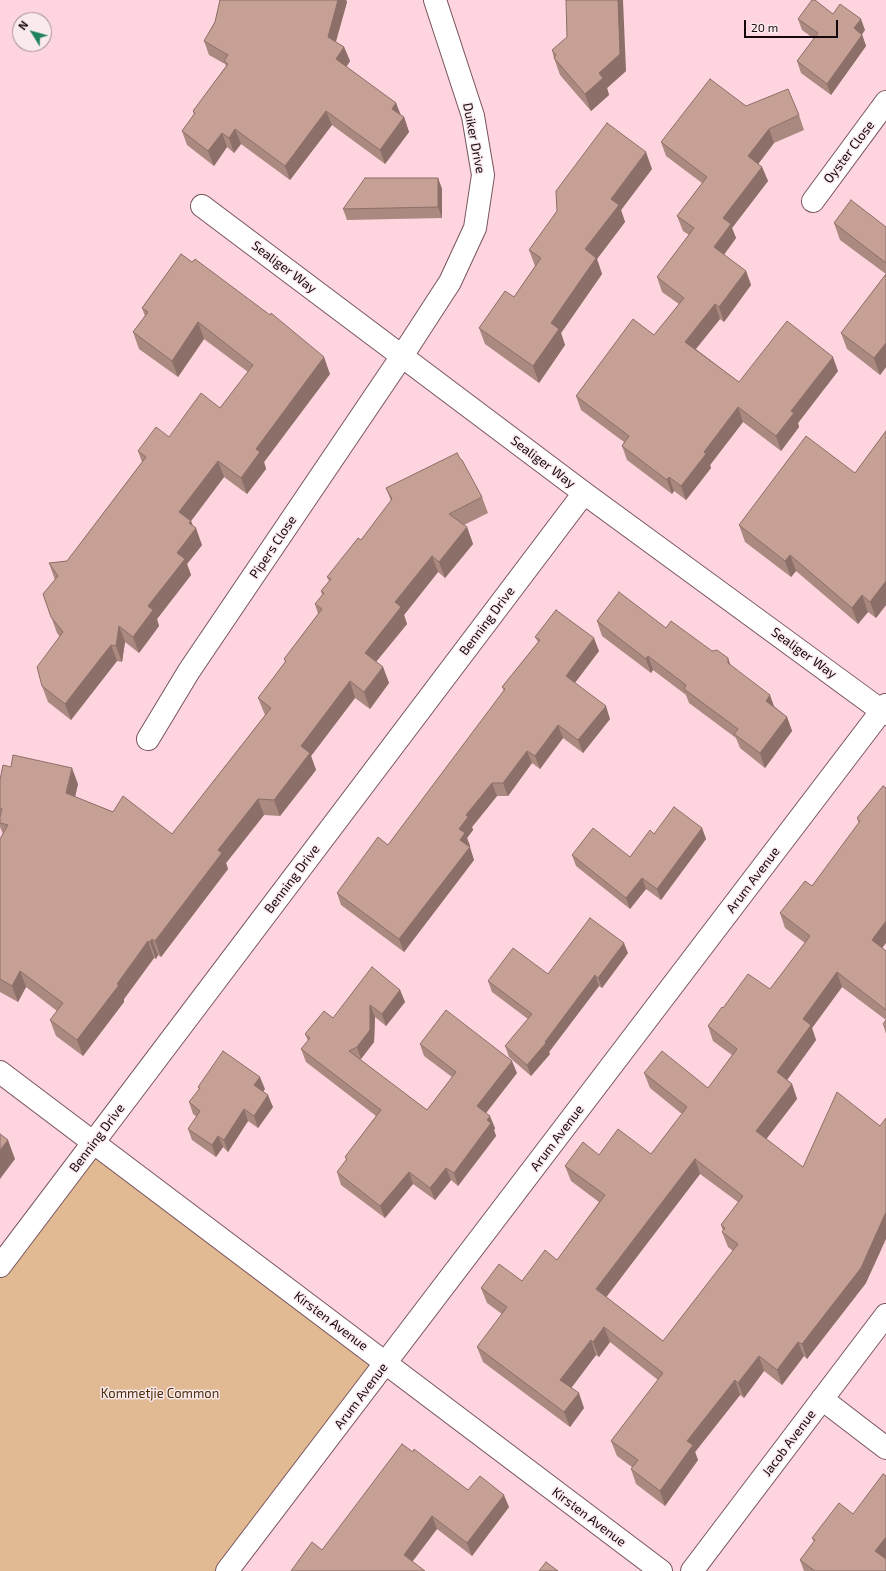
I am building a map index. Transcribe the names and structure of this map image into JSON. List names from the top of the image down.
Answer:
{
  "streets": {
    "street": [
      "Duiker Drive",
      "Oyster Close",
      "Sealiger Way",
      "Pipers Close",
      "Benning Drive",
      "Arum Avenue",
      "Kirsten Avenue",
      "Jacob Avenue"
    ]
  },
  "crossings": [
    ["Duiker Drive", "Sealiger Way"],
    ["Duiker Drive", "Pipers Close"],
    ["Sealiger Way", "Pipers Close"],
    ["Sealiger Way", "Benning Drive"],
    ["Sealiger Way", "Arum Avenue"],
    ["Benning Drive", "Kirsten Avenue"],
    ["Arum Avenue", "Kirsten Avenue"]
  ],
  "parks": ["Kommetjie Common"],
  "scale_bar": "20 m",
  "north": "top left"
}
